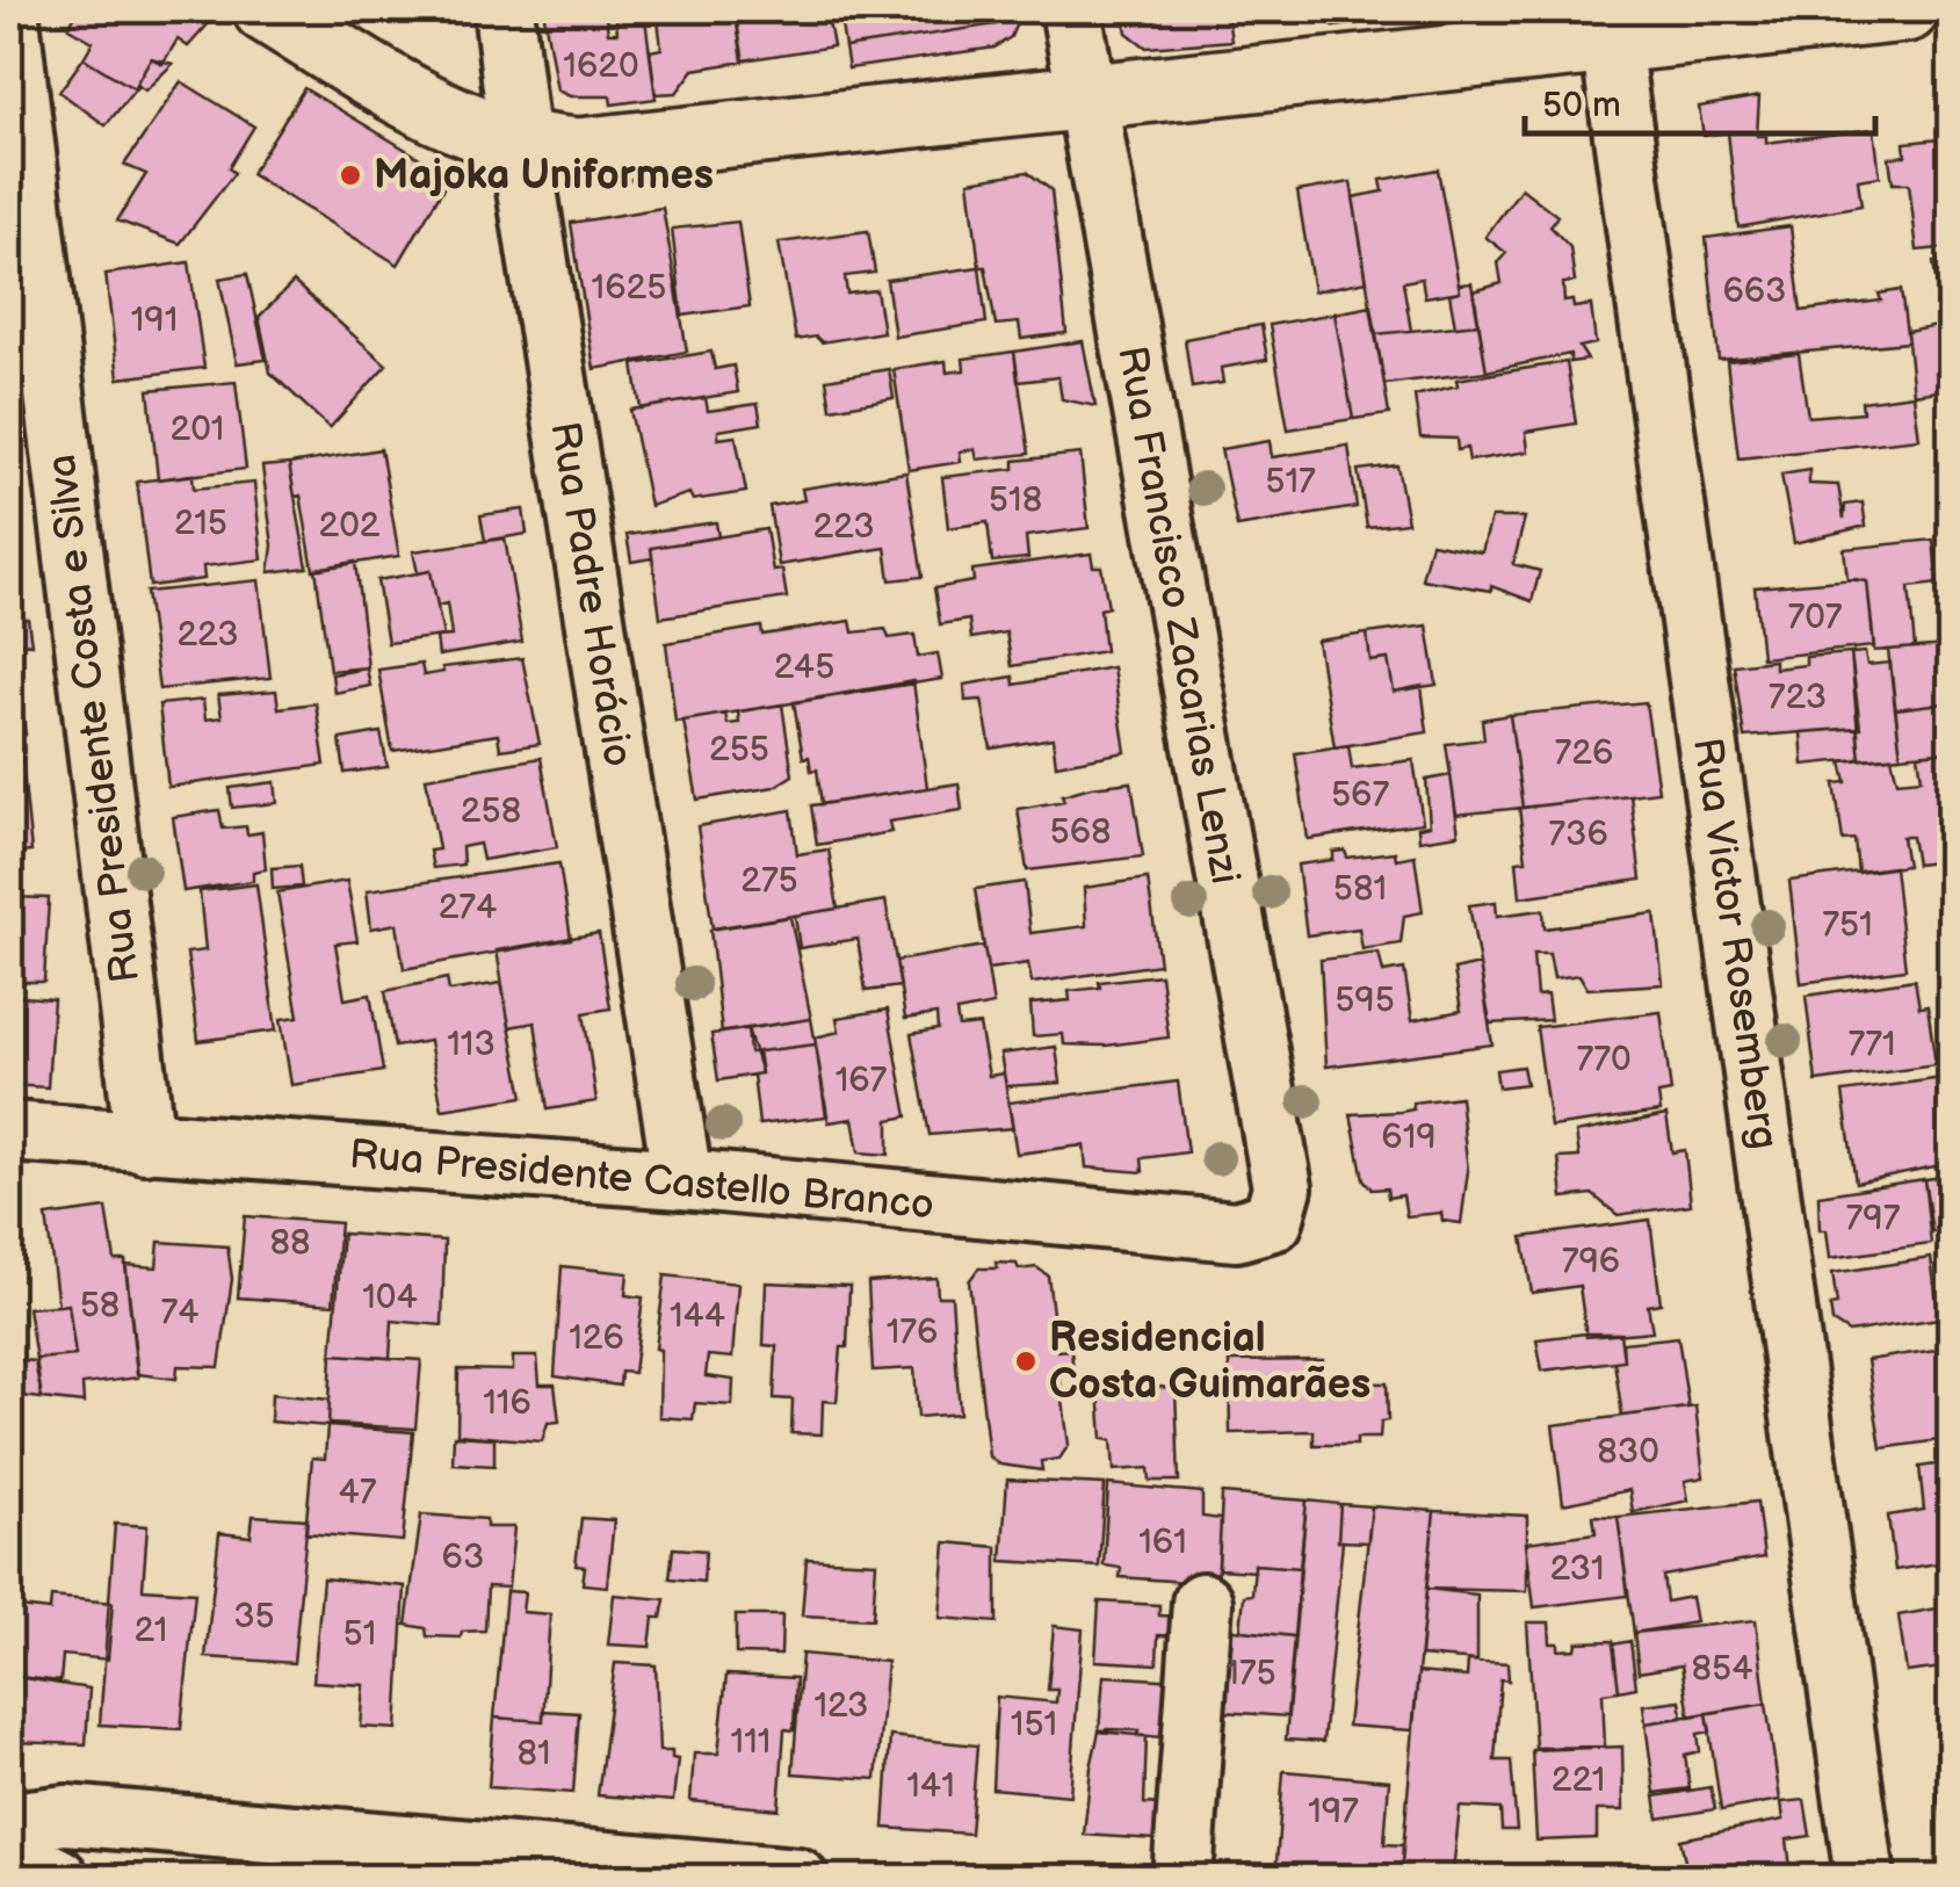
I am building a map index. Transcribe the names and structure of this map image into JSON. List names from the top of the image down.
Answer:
{
  "streets": {
    "street": [
      "Rua Padre Horácio",
      "Rua Francisco Zacarias Lenzi",
      "Rua Presidente Costa e Silva",
      "Rua Victor Rosemberg",
      "Rua Presidente Castello Branco"
    ]
  },
  "crossings": [
    ["Rua Padre Horácio", "Rua Presidente Castello Branco"],
    ["Rua Francisco Zacarias Lenzi", "Rua Presidente Castello Branco"],
    ["Rua Presidente Costa e Silva", "Rua Presidente Castello Branco"]
  ],
  "places": ["Majoka Uniformes", "Residencial Costa Guimarães"],
  "house_numbers": [
    "1620",
    "1625",
    "663",
    "191",
    "201",
    "517",
    "518",
    "215",
    "202",
    "223",
    "707",
    "223",
    "245",
    "723",
    "255",
    "726",
    "567",
    "258",
    "568",
    "736",
    "275",
    "581",
    "274",
    "751",
    "595",
    "113",
    "771",
    "770",
    "167",
    "619",
    "797",
    "88",
    "796",
    "104",
    "58",
    "74",
    "144",
    "176",
    "126",
    "116",
    "830",
    "47",
    "161",
    "63",
    "231",
    "35",
    "21",
    "51",
    "854",
    "175",
    "123",
    "151",
    "111",
    "81",
    "221",
    "141",
    "197"
  ],
  "scale_bar": "50 m"
}
